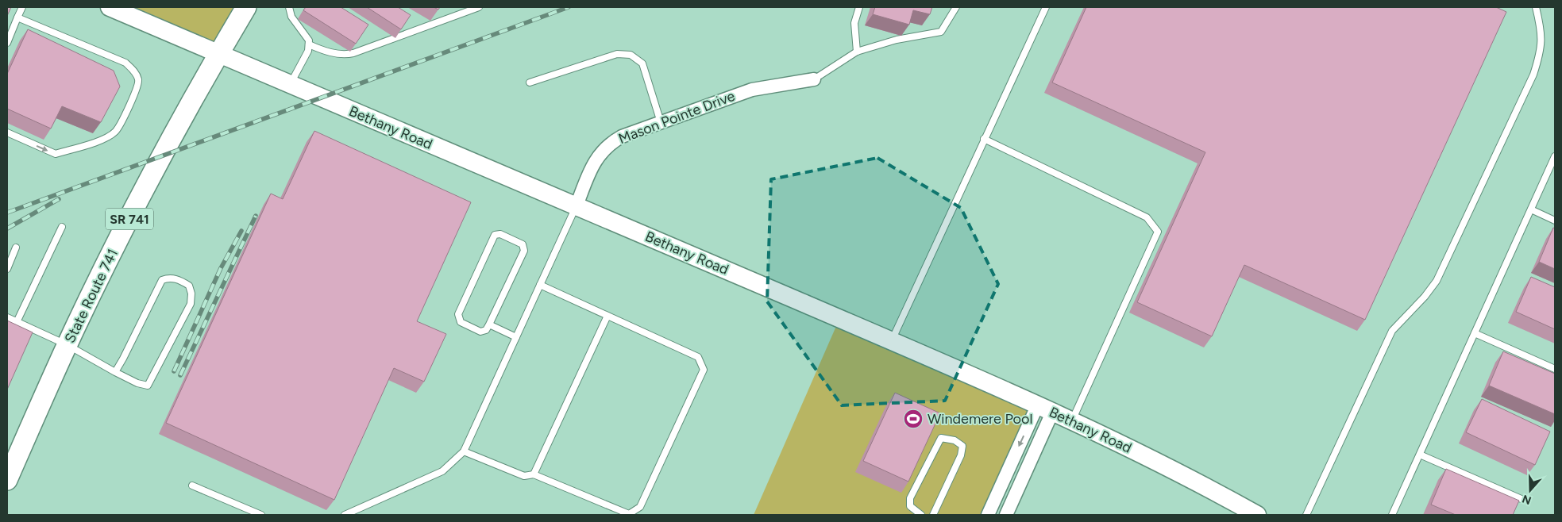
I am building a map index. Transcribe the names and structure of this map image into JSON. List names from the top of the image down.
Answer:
{
  "streets": {
    "main road": ["Bethany Road", "SR 741", "State Route 741"],
    "street": ["Mason Pointe Drive"]
  },
  "crossings": [
    ["Mason Pointe Drive", "Bethany Road"],
    ["Bethany Road", "SR 741"],
    ["Bethany Road", "State Route 741"],
    ["SR 741", "State Route 741"]
  ],
  "places": {
    "sports": ["Windemere Pool"]
  },
  "north": "bottom"
}
